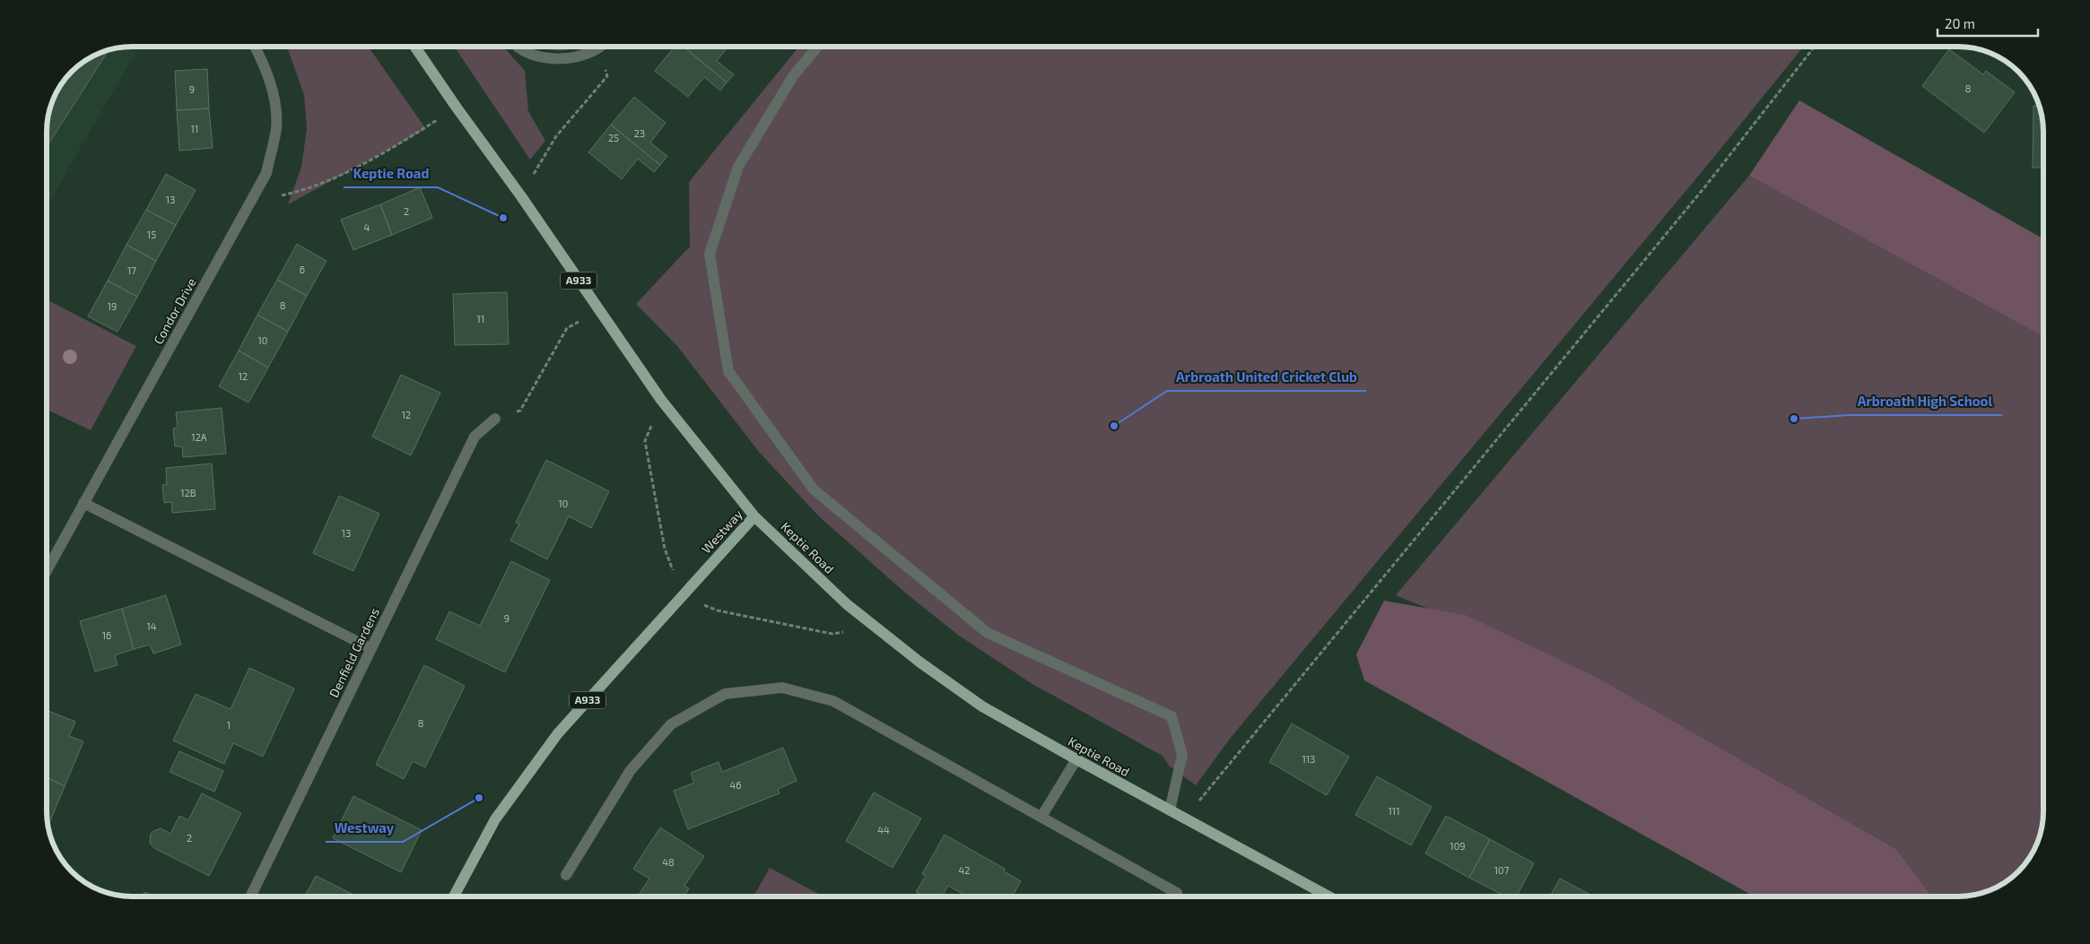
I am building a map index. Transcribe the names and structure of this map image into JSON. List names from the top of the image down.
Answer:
{
  "streets": {
    "main road": ["A933", "Westway", "Keptie Road"],
    "street": ["Condor Drive", "Denfield Gardens"]
  },
  "crossings": [
    ["Westway", "Keptie Road"]
  ],
  "places": [
    "Keptie Road",
    "Arbroath High School",
    "Arbroath United Cricket Club",
    "Westway"
  ],
  "house_numbers": [
    "8",
    "9",
    "11",
    "23",
    "25",
    "13",
    "2",
    "4",
    "15",
    "6",
    "17",
    "8",
    "19",
    "11",
    "10",
    "12",
    "12",
    "12A",
    "12B",
    "10",
    "13",
    "9",
    "14",
    "16",
    "8",
    "1",
    "113",
    "46",
    "111",
    "44",
    "2",
    "109",
    "48",
    "42",
    "107"
  ],
  "scale_bar": "20 m"
}
